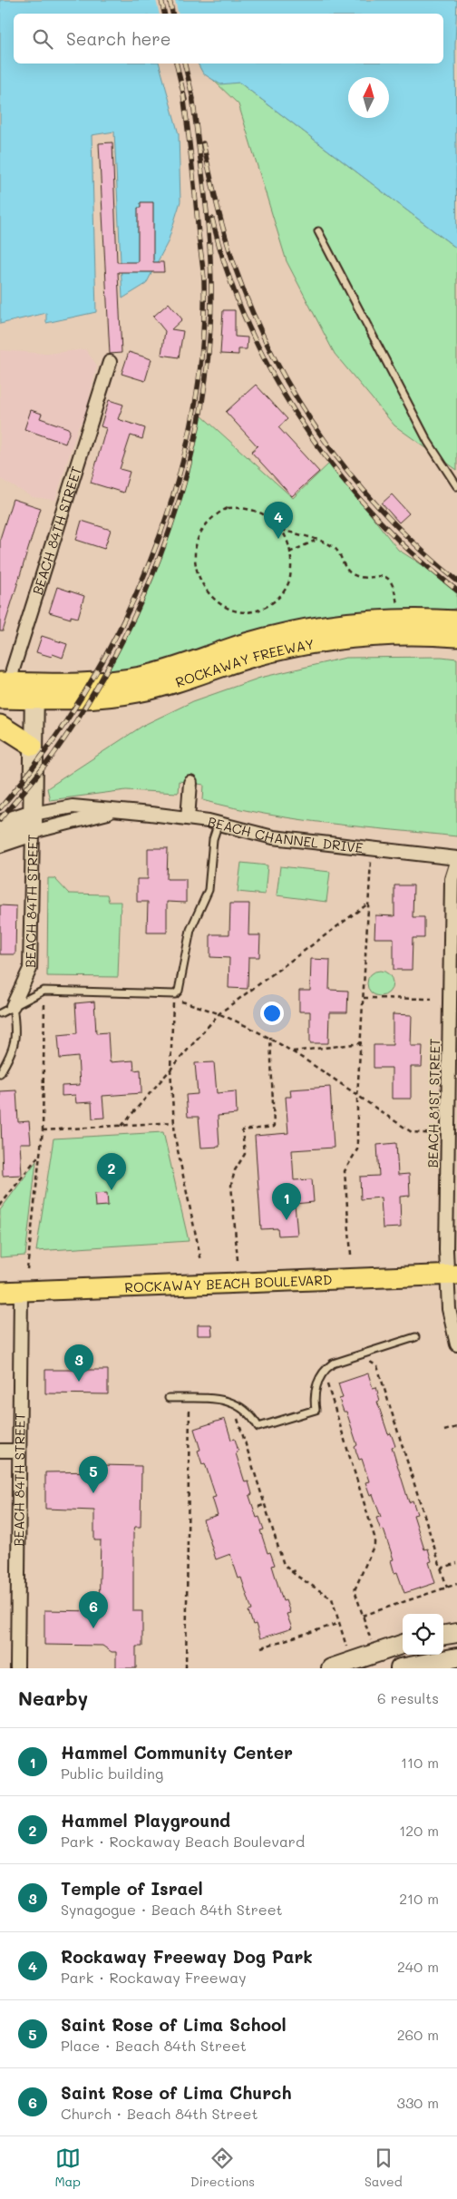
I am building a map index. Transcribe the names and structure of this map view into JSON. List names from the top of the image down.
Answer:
{
  "streets": {
    "main road": ["ROCKAWAY FREEWAY", "ROCKAWAY BEACH BOULEVARD"],
    "street": ["BEACH 84TH STREET", "BEACH CHANNEL DRIVE", "BEACH 81ST STREET"]
  },
  "crossings": [
    ["BEACH 84TH STREET", "ROCKAWAY FREEWAY"],
    ["BEACH 84TH STREET", "BEACH CHANNEL DRIVE"],
    ["BEACH 84TH STREET", "ROCKAWAY BEACH BOULEVARD"],
    ["BEACH 81ST STREET", "ROCKAWAY BEACH BOULEVARD"]
  ],
  "north": "top",
  "page": {
    "search": "Search here",
    "pins": [
      "4",
      "2",
      "1",
      "3",
      "5",
      "6"
    ],
    "heading": ["Nearby", "6 results"],
    "list": [
      {
        "mark": "1",
        "name": "Hammel Community Center",
        "note": "Public building",
        "value": "110 m"
      },
      {
        "mark": "2",
        "name": "Hammel Playground",
        "note": "Park · Rockaway Beach Boulevard",
        "value": "120 m"
      },
      {
        "mark": "3",
        "name": "Temple of Israel",
        "note": "Synagogue · Beach 84th Street",
        "value": "210 m"
      },
      {
        "mark": "4",
        "name": "Rockaway Freeway Dog Park",
        "note": "Park · Rockaway Freeway",
        "value": "240 m"
      },
      {
        "mark": "5",
        "name": "Saint Rose of Lima School",
        "note": "Place · Beach 84th Street",
        "value": "260 m"
      },
      {
        "mark": "6",
        "name": "Saint Rose of Lima Church",
        "note": "Church · Beach 84th Street",
        "value": "330 m"
      }
    ],
    "nav": ["Map", "Directions", "Saved"]
  }
}
